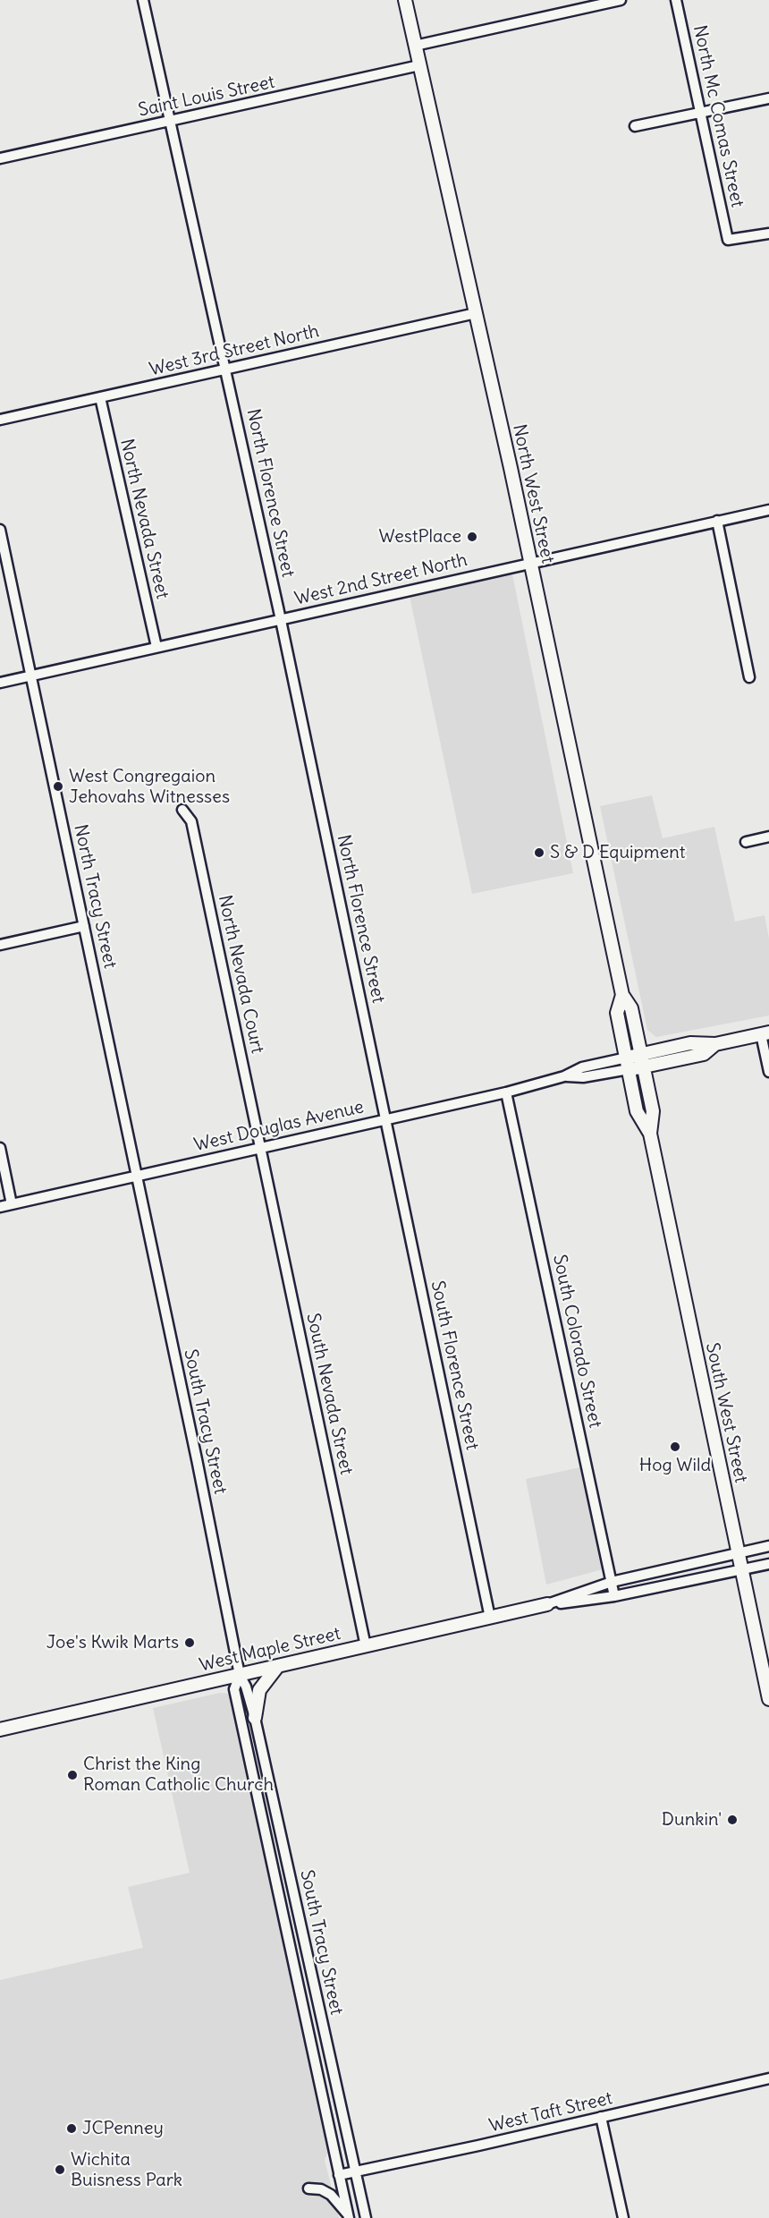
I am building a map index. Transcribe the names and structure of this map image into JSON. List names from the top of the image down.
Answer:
{
  "streets": {
    "main road": [
      "North West Street",
      "West Douglas Avenue",
      "South West Street",
      "West Maple Street"
    ],
    "street": [
      "Saint Louis Street",
      "North Mc Comas Street",
      "West 3rd Street North",
      "North Florence Street",
      "North Nevada Street",
      "West 2nd Street North",
      "North Tracy Street",
      "North Nevada Court",
      "South Colorado Street",
      "South Florence Street",
      "South Nevada Street",
      "South Tracy Street",
      "West Taft Street"
    ]
  },
  "crossings": [
    ["Saint Louis Street", "North Florence Street"],
    ["Saint Louis Street", "North West Street"],
    ["West 3rd Street North", "North Florence Street"],
    ["West 3rd Street North", "North West Street"],
    ["West 3rd Street North", "North Nevada Street"],
    ["North Florence Street", "West 2nd Street North"],
    ["North Florence Street", "West Douglas Avenue"],
    ["North Florence Street", "South Florence Street"],
    ["North West Street", "West 2nd Street North"],
    ["North West Street", "West Douglas Avenue"],
    ["North West Street", "South West Street"],
    ["North Nevada Street", "West 2nd Street North"],
    ["West 2nd Street North", "North Tracy Street"],
    ["North Tracy Street", "West Douglas Avenue"],
    ["North Tracy Street", "South Tracy Street"],
    ["North Nevada Court", "West Douglas Avenue"],
    ["North Nevada Court", "South Nevada Street"],
    ["West Douglas Avenue", "South Colorado Street"],
    ["West Douglas Avenue", "South Florence Street"],
    ["West Douglas Avenue", "South Nevada Street"],
    ["West Douglas Avenue", "South West Street"],
    ["West Douglas Avenue", "South Tracy Street"],
    ["South Colorado Street", "West Maple Street"],
    ["South Florence Street", "West Maple Street"],
    ["South Nevada Street", "West Maple Street"],
    ["South West Street", "West Maple Street"],
    ["South Tracy Street", "West Maple Street"],
    ["South Tracy Street", "West Taft Street"]
  ],
  "places": [
    "WestPlace",
    "West Congregaion Jehovahs Witnesses",
    "S & D Equipment",
    "Hog Wild",
    "Joe's Kwik Marts",
    "Christ the King Roman Catholic Church",
    "Dunkin'",
    "JCPenney",
    "Wichita Buisness Park"
  ]
}
